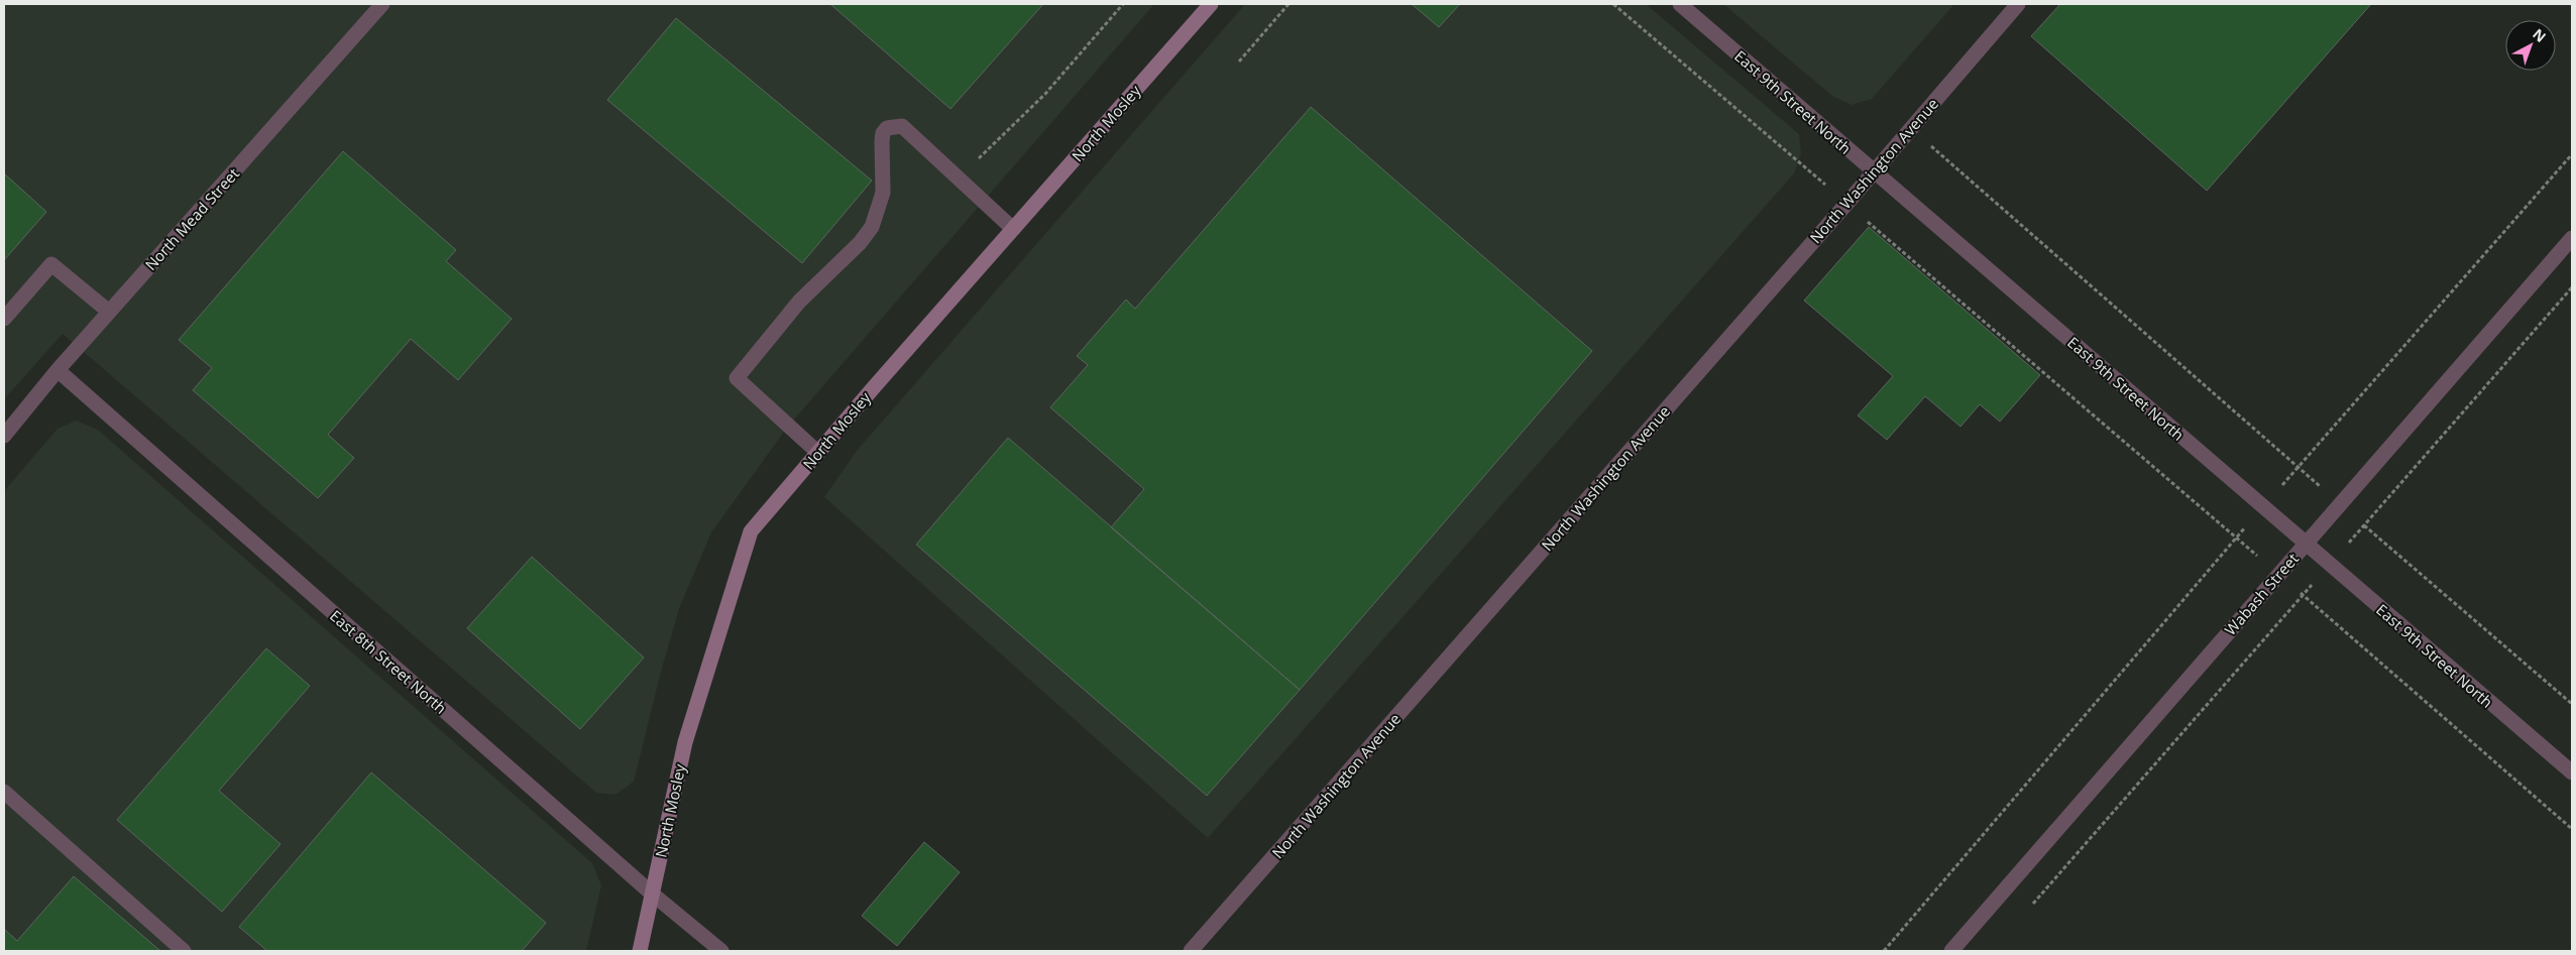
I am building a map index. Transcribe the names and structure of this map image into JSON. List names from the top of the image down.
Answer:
{
  "streets": {
    "street": [
      "East 9th Street North",
      "North Mosley",
      "North Washington Avenue",
      "North Mead Street",
      "Wabash Street",
      "East 8th Street North"
    ]
  },
  "crossings": [
    ["East 9th Street North", "North Washington Avenue"],
    ["East 9th Street North", "Wabash Street"],
    ["North Mosley", "East 8th Street North"],
    ["North Mead Street", "East 8th Street North"]
  ],
  "north": "top right"
}
